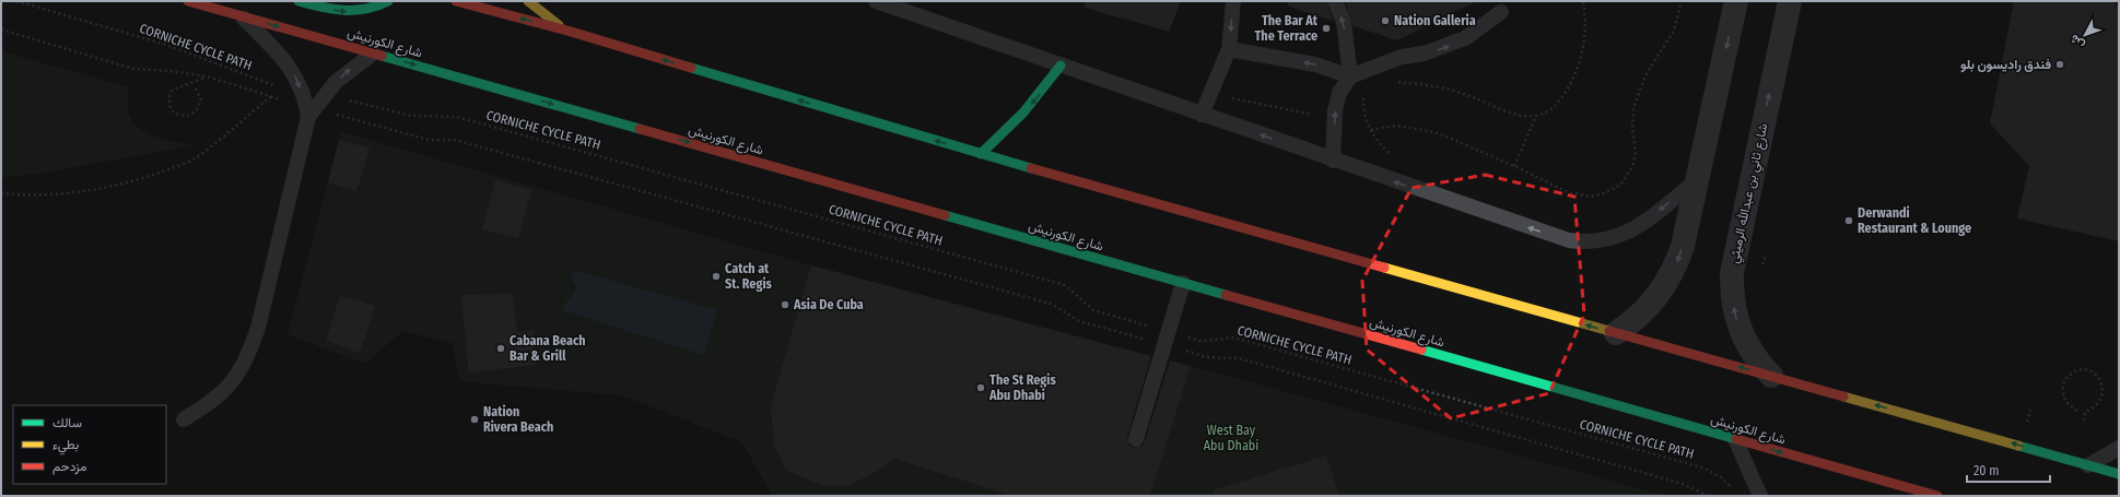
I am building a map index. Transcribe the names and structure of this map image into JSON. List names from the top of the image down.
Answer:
{
  "streets": {
    "main road": ["شارع الكورنيش"],
    "street": ["شارع ثاني بن عبدالله الرميثي"],
    "path": ["CORNICHE CYCLE PATH"]
  },
  "parks": ["West Bay Abu Dhabi"],
  "places": [
    "Nation Galleria",
    "The Bar At The Terrace",
    "فندق راديسون بلو",
    "Derwandi Restaurant & Lounge",
    "Catch at St. Regis",
    "Asia De Cuba",
    "Cabana Beach Bar & Grill",
    "The St Regis Abu Dhabi",
    "Nation Rivera Beach"
  ],
  "legend": ["سالك", "بطيء", "مزدحم"],
  "scale_bar": "20 m",
  "north": "bottom left"
}
